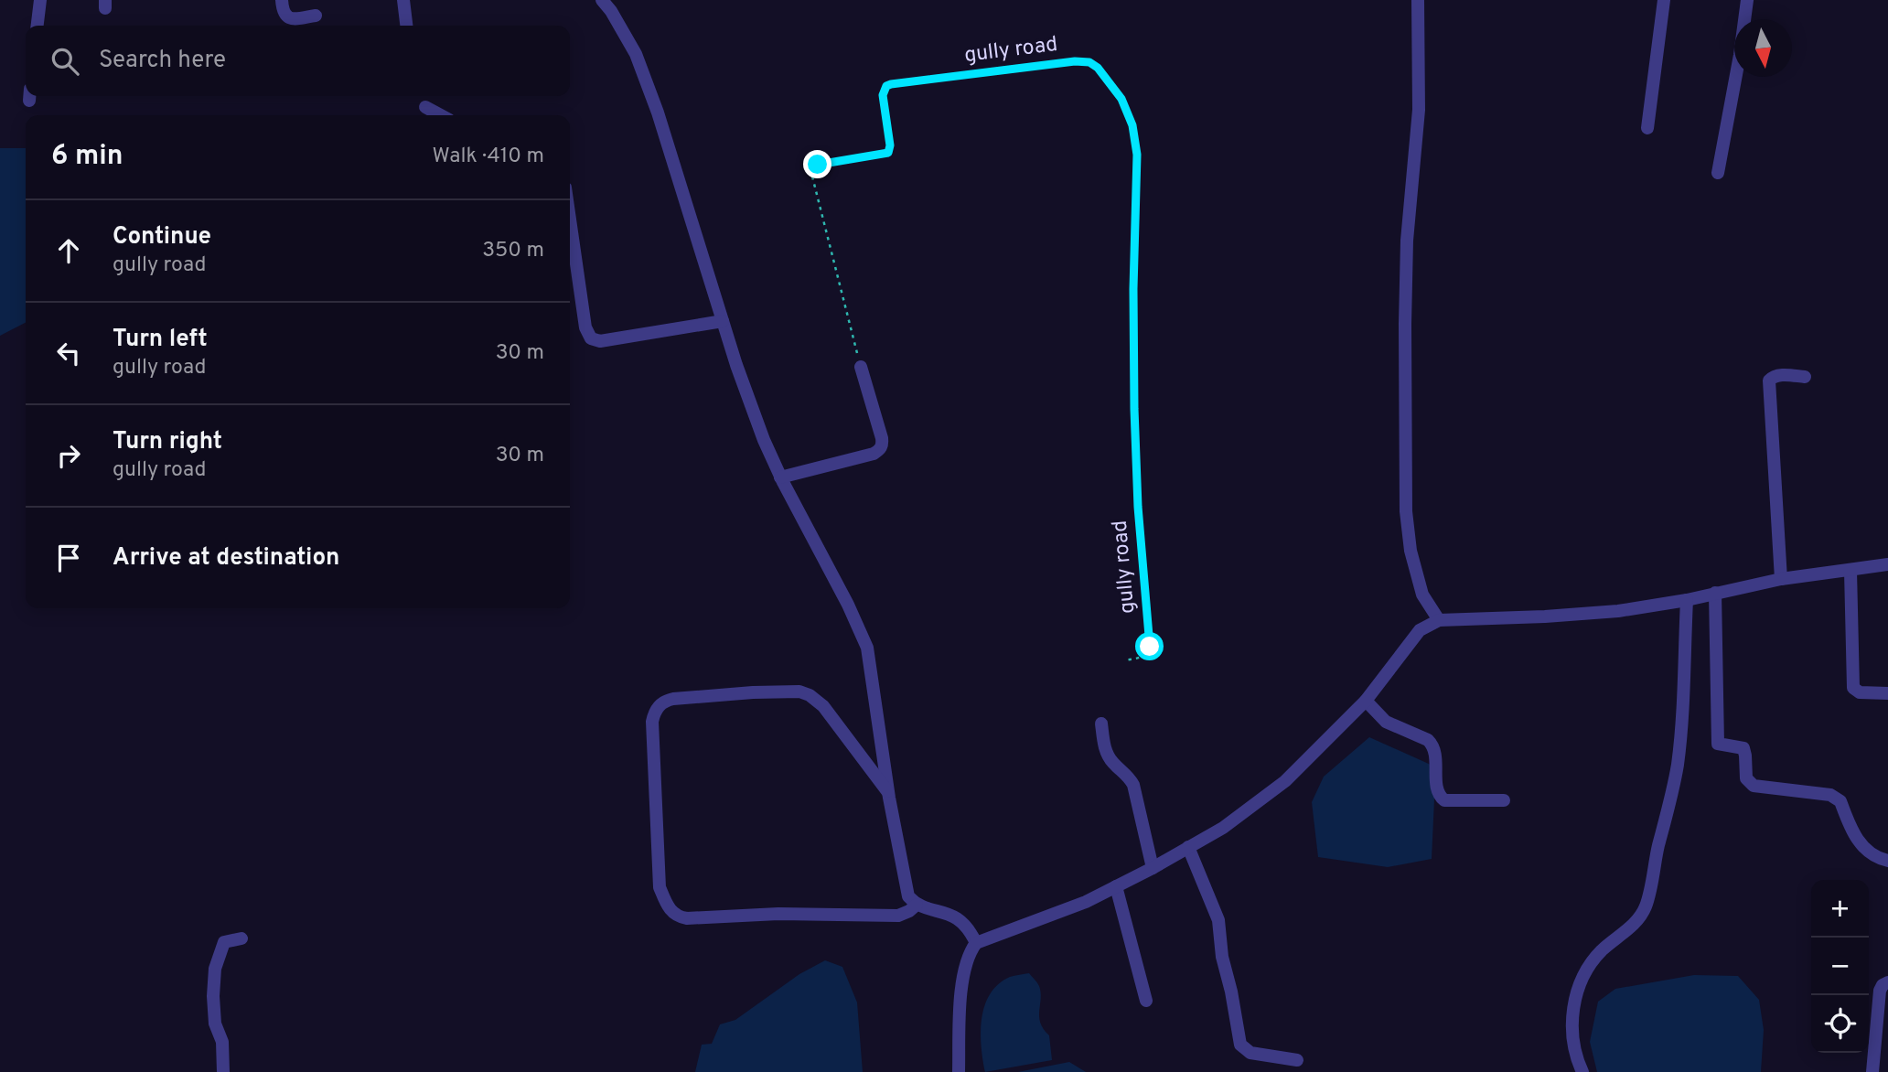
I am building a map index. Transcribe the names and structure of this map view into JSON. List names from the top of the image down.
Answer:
{
  "streets": {
    "path": ["gully road"]
  },
  "north": "bottom",
  "page": {
    "search": "Search here",
    "heading": ["6 min", "Walk · 410 m"],
    "list": [
      ["Continue", "gully road", "350 m"],
      ["Turn left", "gully road", "30 m"],
      ["Turn right", "gully road", "30 m"],
      "Arrive at destination"
    ],
    "map_buttons": ["+", "−"]
  }
}
